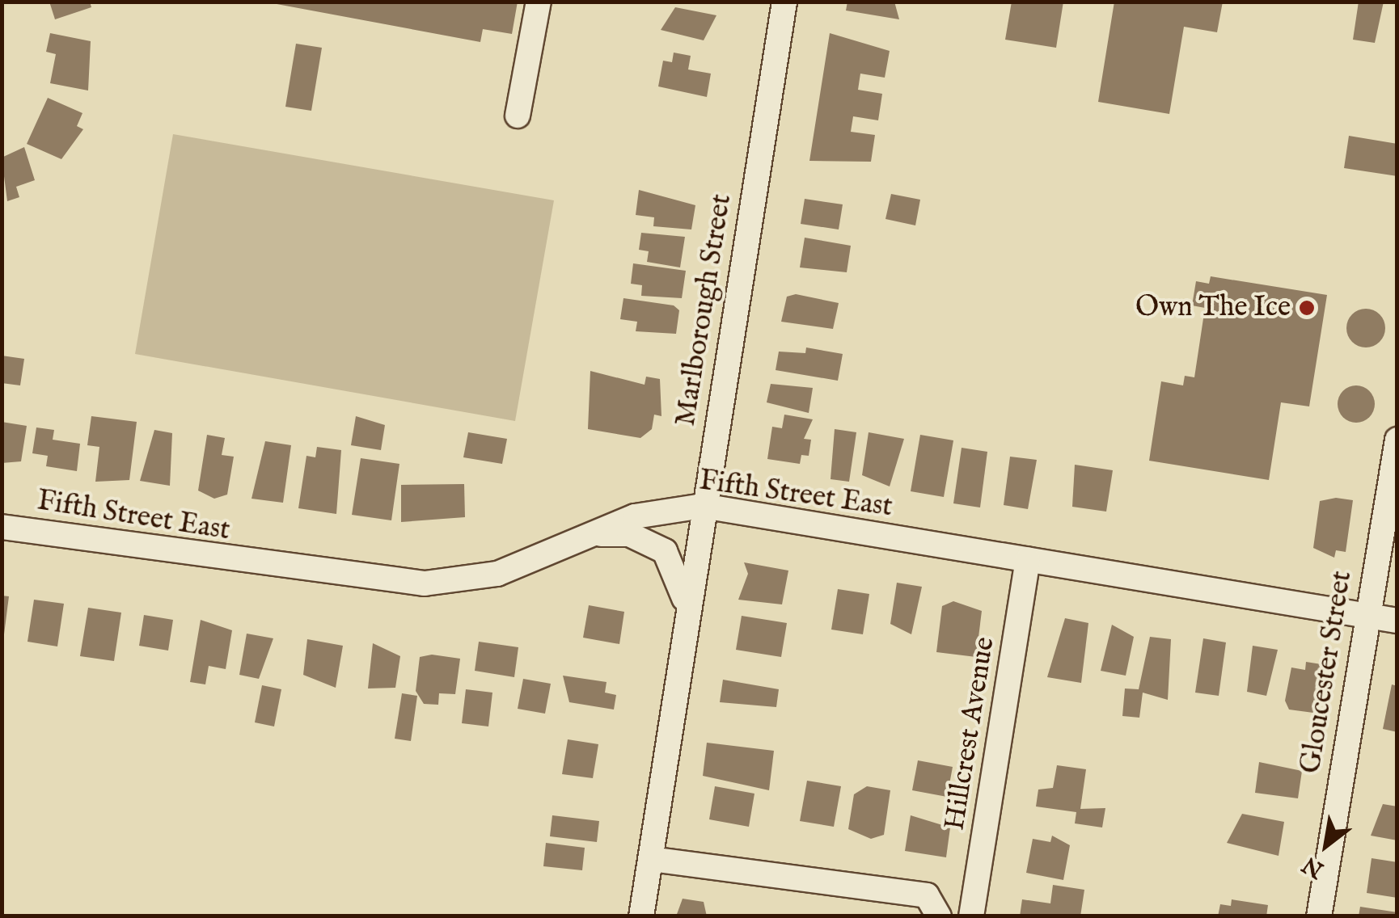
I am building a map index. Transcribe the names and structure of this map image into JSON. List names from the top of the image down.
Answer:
{
  "streets": {
    "street": [
      "Marlborough Street",
      "Fifth Street East",
      "Gloucester Street",
      "Hillcrest Avenue"
    ]
  },
  "crossings": [
    ["Marlborough Street", "Fifth Street East"],
    ["Fifth Street East", "Gloucester Street"],
    ["Fifth Street East", "Hillcrest Avenue"]
  ],
  "places": ["Own The Ice"],
  "north": "bottom left"
}
